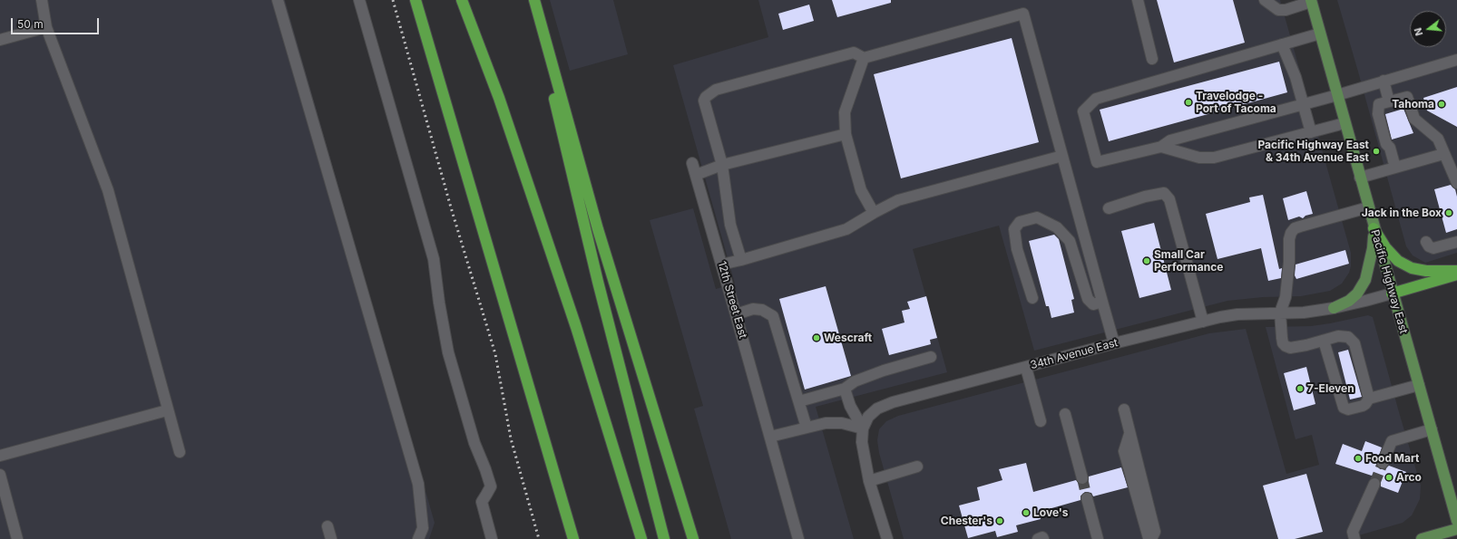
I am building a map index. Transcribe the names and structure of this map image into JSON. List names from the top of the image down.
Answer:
{
  "streets": {
    "main road": ["Pacific Highway East"],
    "street": ["12th Street East", "34th Avenue East"]
  },
  "crossings": [
    ["Pacific Highway East", "34th Avenue East"]
  ],
  "places": [
    "Travelodge - Port of Tacoma",
    "Tahoma",
    "Pacific Highway East & 34th Avenue East",
    "Jack in the Box",
    "Small Car Performance",
    "Wescraft",
    "7-Eleven",
    "Food Mart",
    "Arco",
    "Love's",
    "Chester's"
  ],
  "scale_bar": "50 m",
  "north": "left"
}
